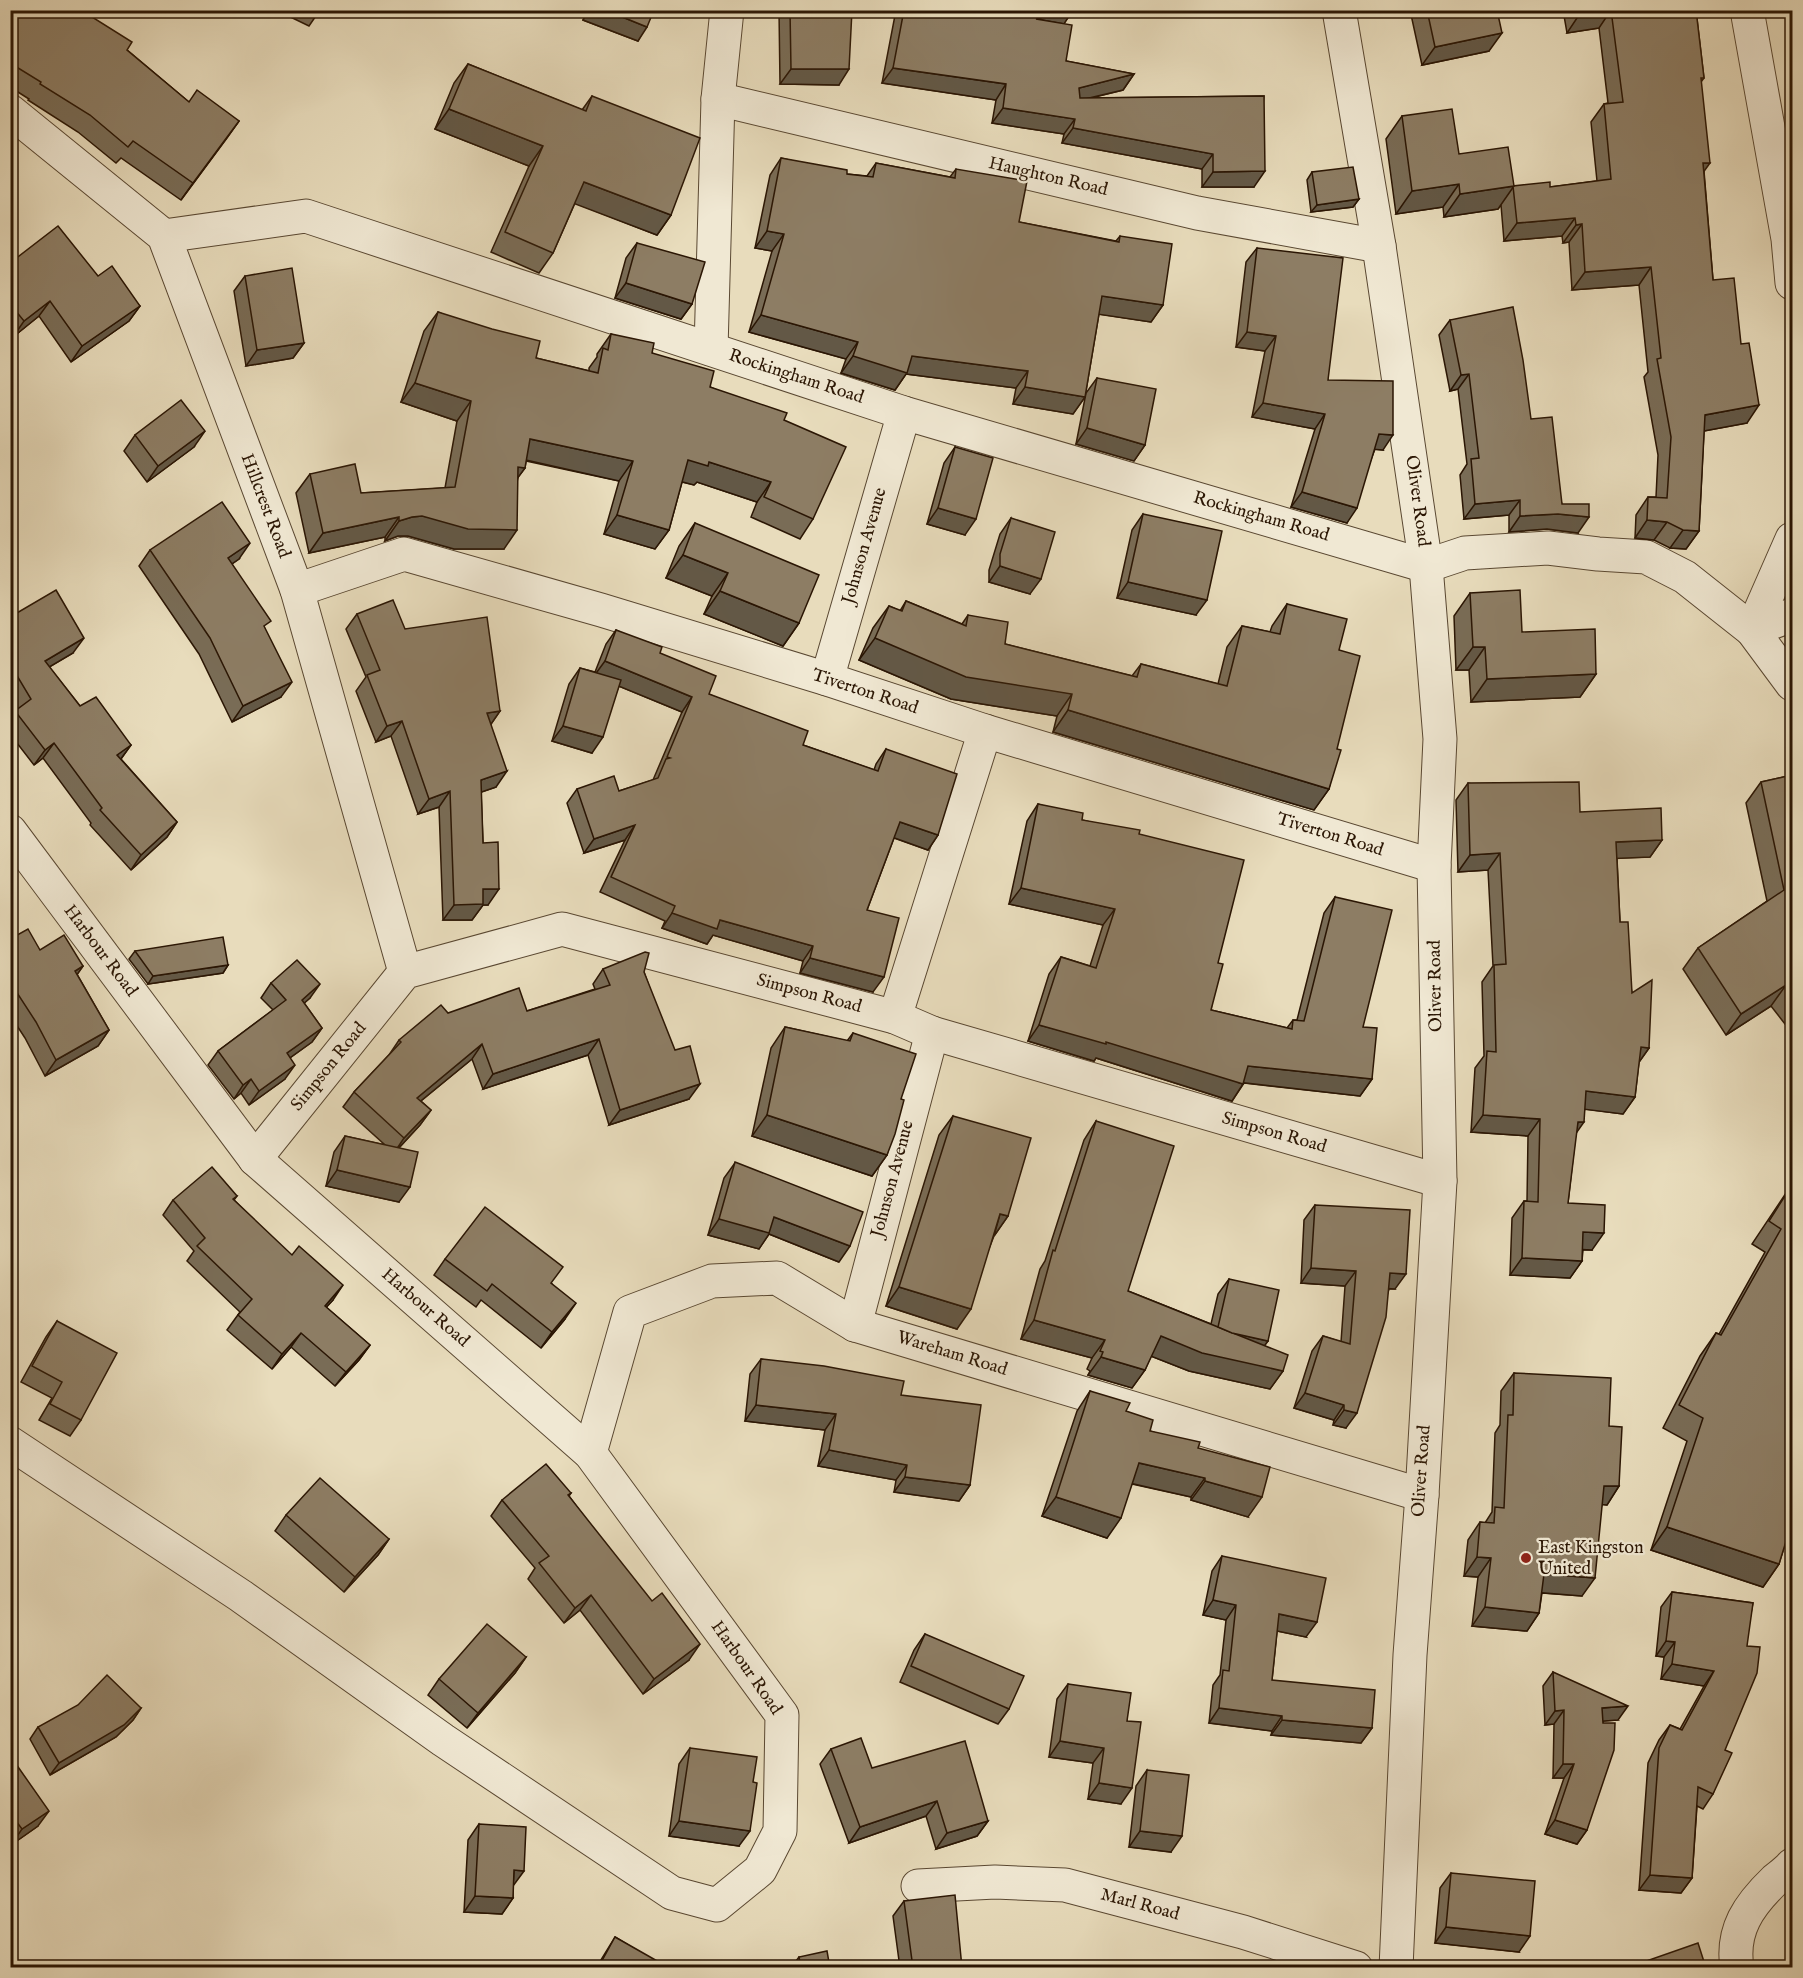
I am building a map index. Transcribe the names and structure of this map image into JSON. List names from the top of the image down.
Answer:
{
  "streets": {
    "street": [
      "Haughton Road",
      "Rockingham Road",
      "Oliver Road",
      "Hillcrest Road",
      "Johnson Avenue",
      "Tiverton Road",
      "Harbour Road",
      "Simpson Road",
      "Wareham Road",
      "Marl Road"
    ]
  },
  "crossings": [
    ["Haughton Road", "Oliver Road"],
    ["Rockingham Road", "Oliver Road"],
    ["Rockingham Road", "Hillcrest Road"],
    ["Rockingham Road", "Johnson Avenue"],
    ["Oliver Road", "Tiverton Road"],
    ["Oliver Road", "Simpson Road"],
    ["Oliver Road", "Wareham Road"],
    ["Hillcrest Road", "Tiverton Road"],
    ["Hillcrest Road", "Simpson Road"],
    ["Johnson Avenue", "Tiverton Road"],
    ["Johnson Avenue", "Simpson Road"],
    ["Johnson Avenue", "Wareham Road"],
    ["Harbour Road", "Simpson Road"],
    ["Harbour Road", "Wareham Road"]
  ],
  "places": ["East Kingston United"]
}
